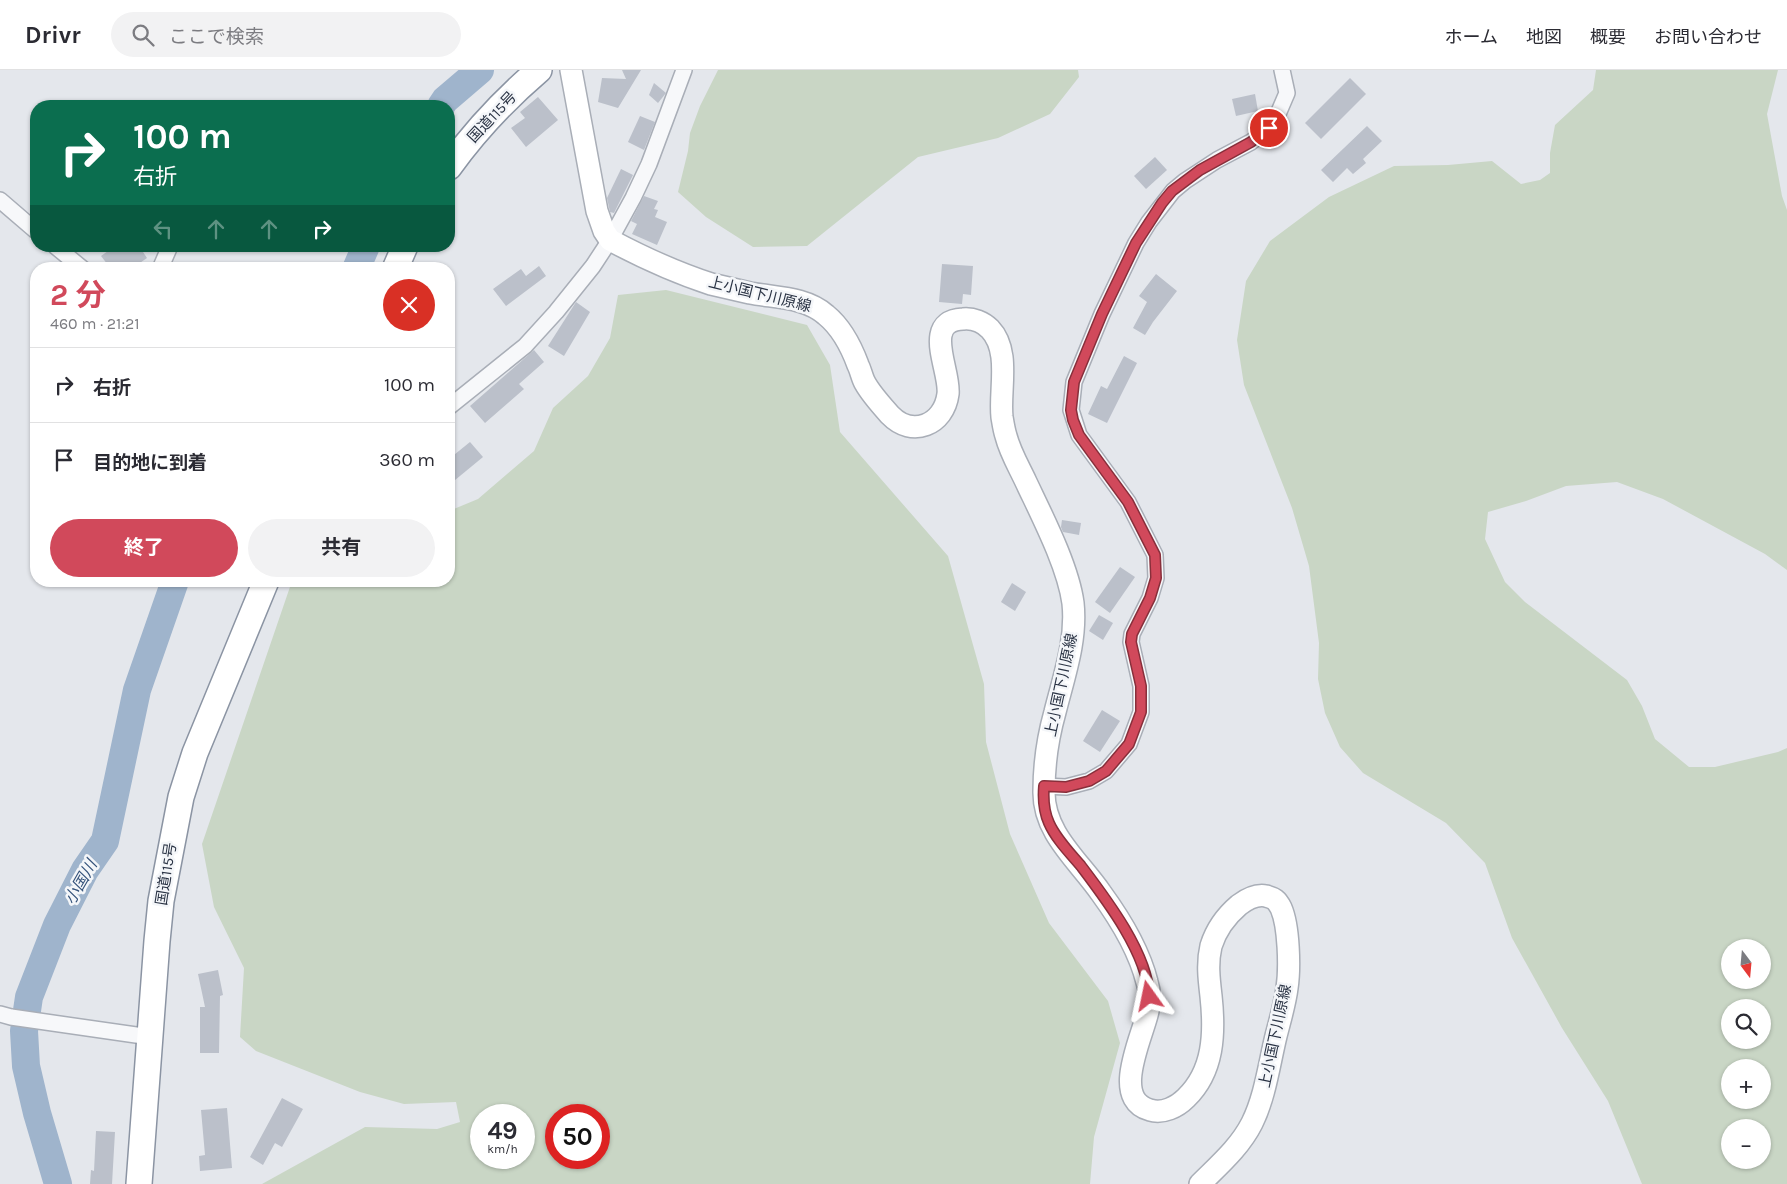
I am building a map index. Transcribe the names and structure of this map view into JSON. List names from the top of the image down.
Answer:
{
  "streets": {
    "highway": ["国道115号"],
    "main road": ["上小国下川原線"]
  },
  "water": ["小国川"],
  "north": "bottom",
  "page": {
    "header": "Drivr",
    "search": "ここで検索",
    "nav": [
      "ホーム",
      "地図",
      "概要",
      "お問い合わせ"
    ],
    "turn": ["100 m", "右折"],
    "heading": ["2 分", "460 m · 21:21"],
    "list": [
      {
        "name": "右折",
        "value": "100 m"
      },
      {
        "name": "目的地に到着",
        "value": "360 m"
      }
    ],
    "buttons": ["終了", "共有"],
    "map_buttons": ["+", "−"],
    "speed": "49 km/h",
    "limit": "50"
  }
}
